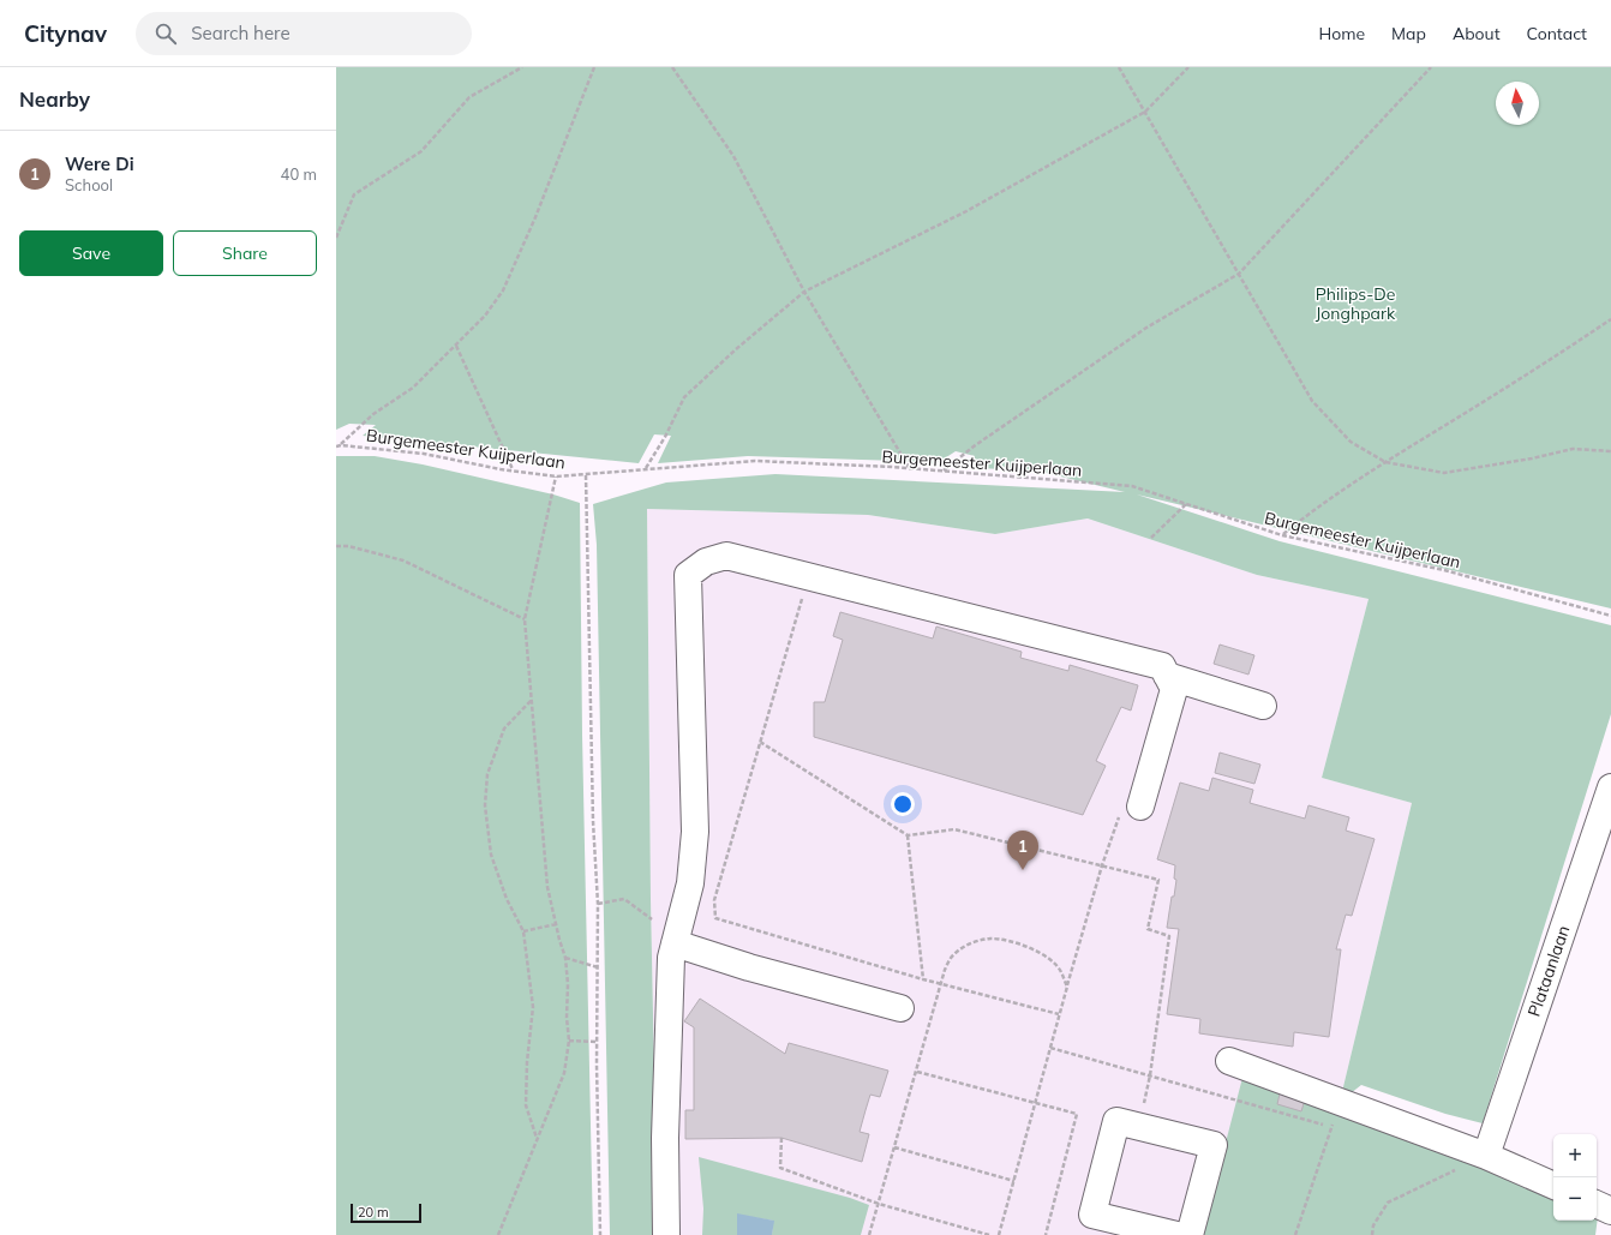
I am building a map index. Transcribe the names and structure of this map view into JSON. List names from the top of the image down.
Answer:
{
  "streets": {
    "street": ["Plataanlaan"],
    "path": ["Burgemeester Kuijperlaan"]
  },
  "parks": ["Philips-De Jonghpark"],
  "scale_bar": "20 m",
  "north": "top",
  "page": {
    "header": "Citynav",
    "search": "Search here",
    "nav": [
      "Home",
      "Map",
      "About",
      "Contact"
    ],
    "heading": "Nearby",
    "list": [
      {
        "mark": "1",
        "name": "Were Di",
        "note": "School",
        "value": "40 m"
      }
    ],
    "buttons": ["Save", "Share"],
    "pins": "1",
    "map_buttons": ["+", "−"],
    "scale": "20 m"
  }
}
